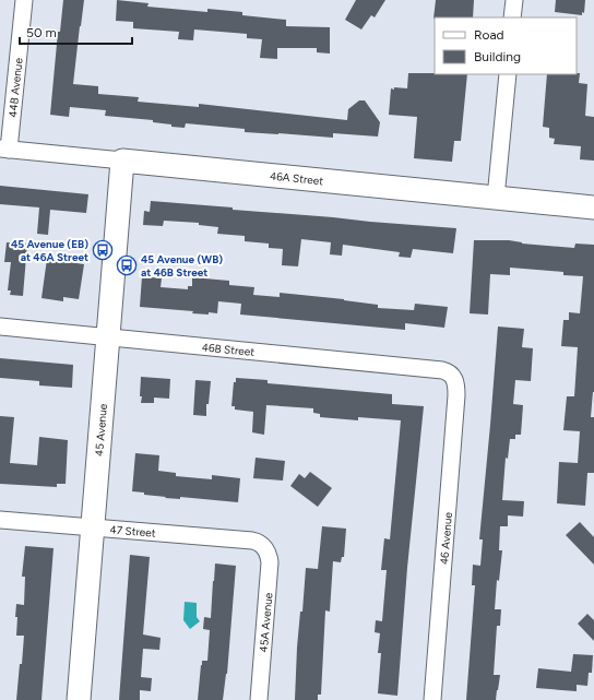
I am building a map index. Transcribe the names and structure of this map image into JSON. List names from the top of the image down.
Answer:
{
  "streets": {
    "street": [
      "44B Avenue",
      "46A Street",
      "46B Street",
      "45 Avenue",
      "47 Street",
      "46 Avenue",
      "45A Avenue"
    ]
  },
  "crossings": [
    ["44B Avenue", "46A Street"],
    ["46A Street", "45 Avenue"],
    ["46B Street", "45 Avenue"],
    ["46B Street", "46 Avenue"],
    ["45 Avenue", "47 Street"],
    ["47 Street", "45A Avenue"]
  ],
  "places": {
    "bus stop": ["45 Avenue (EB) at 46A Street", "45 Avenue (WB) at 46B Street"]
  },
  "legend": ["Road", "Building"],
  "scale_bar": "50 m"
}
